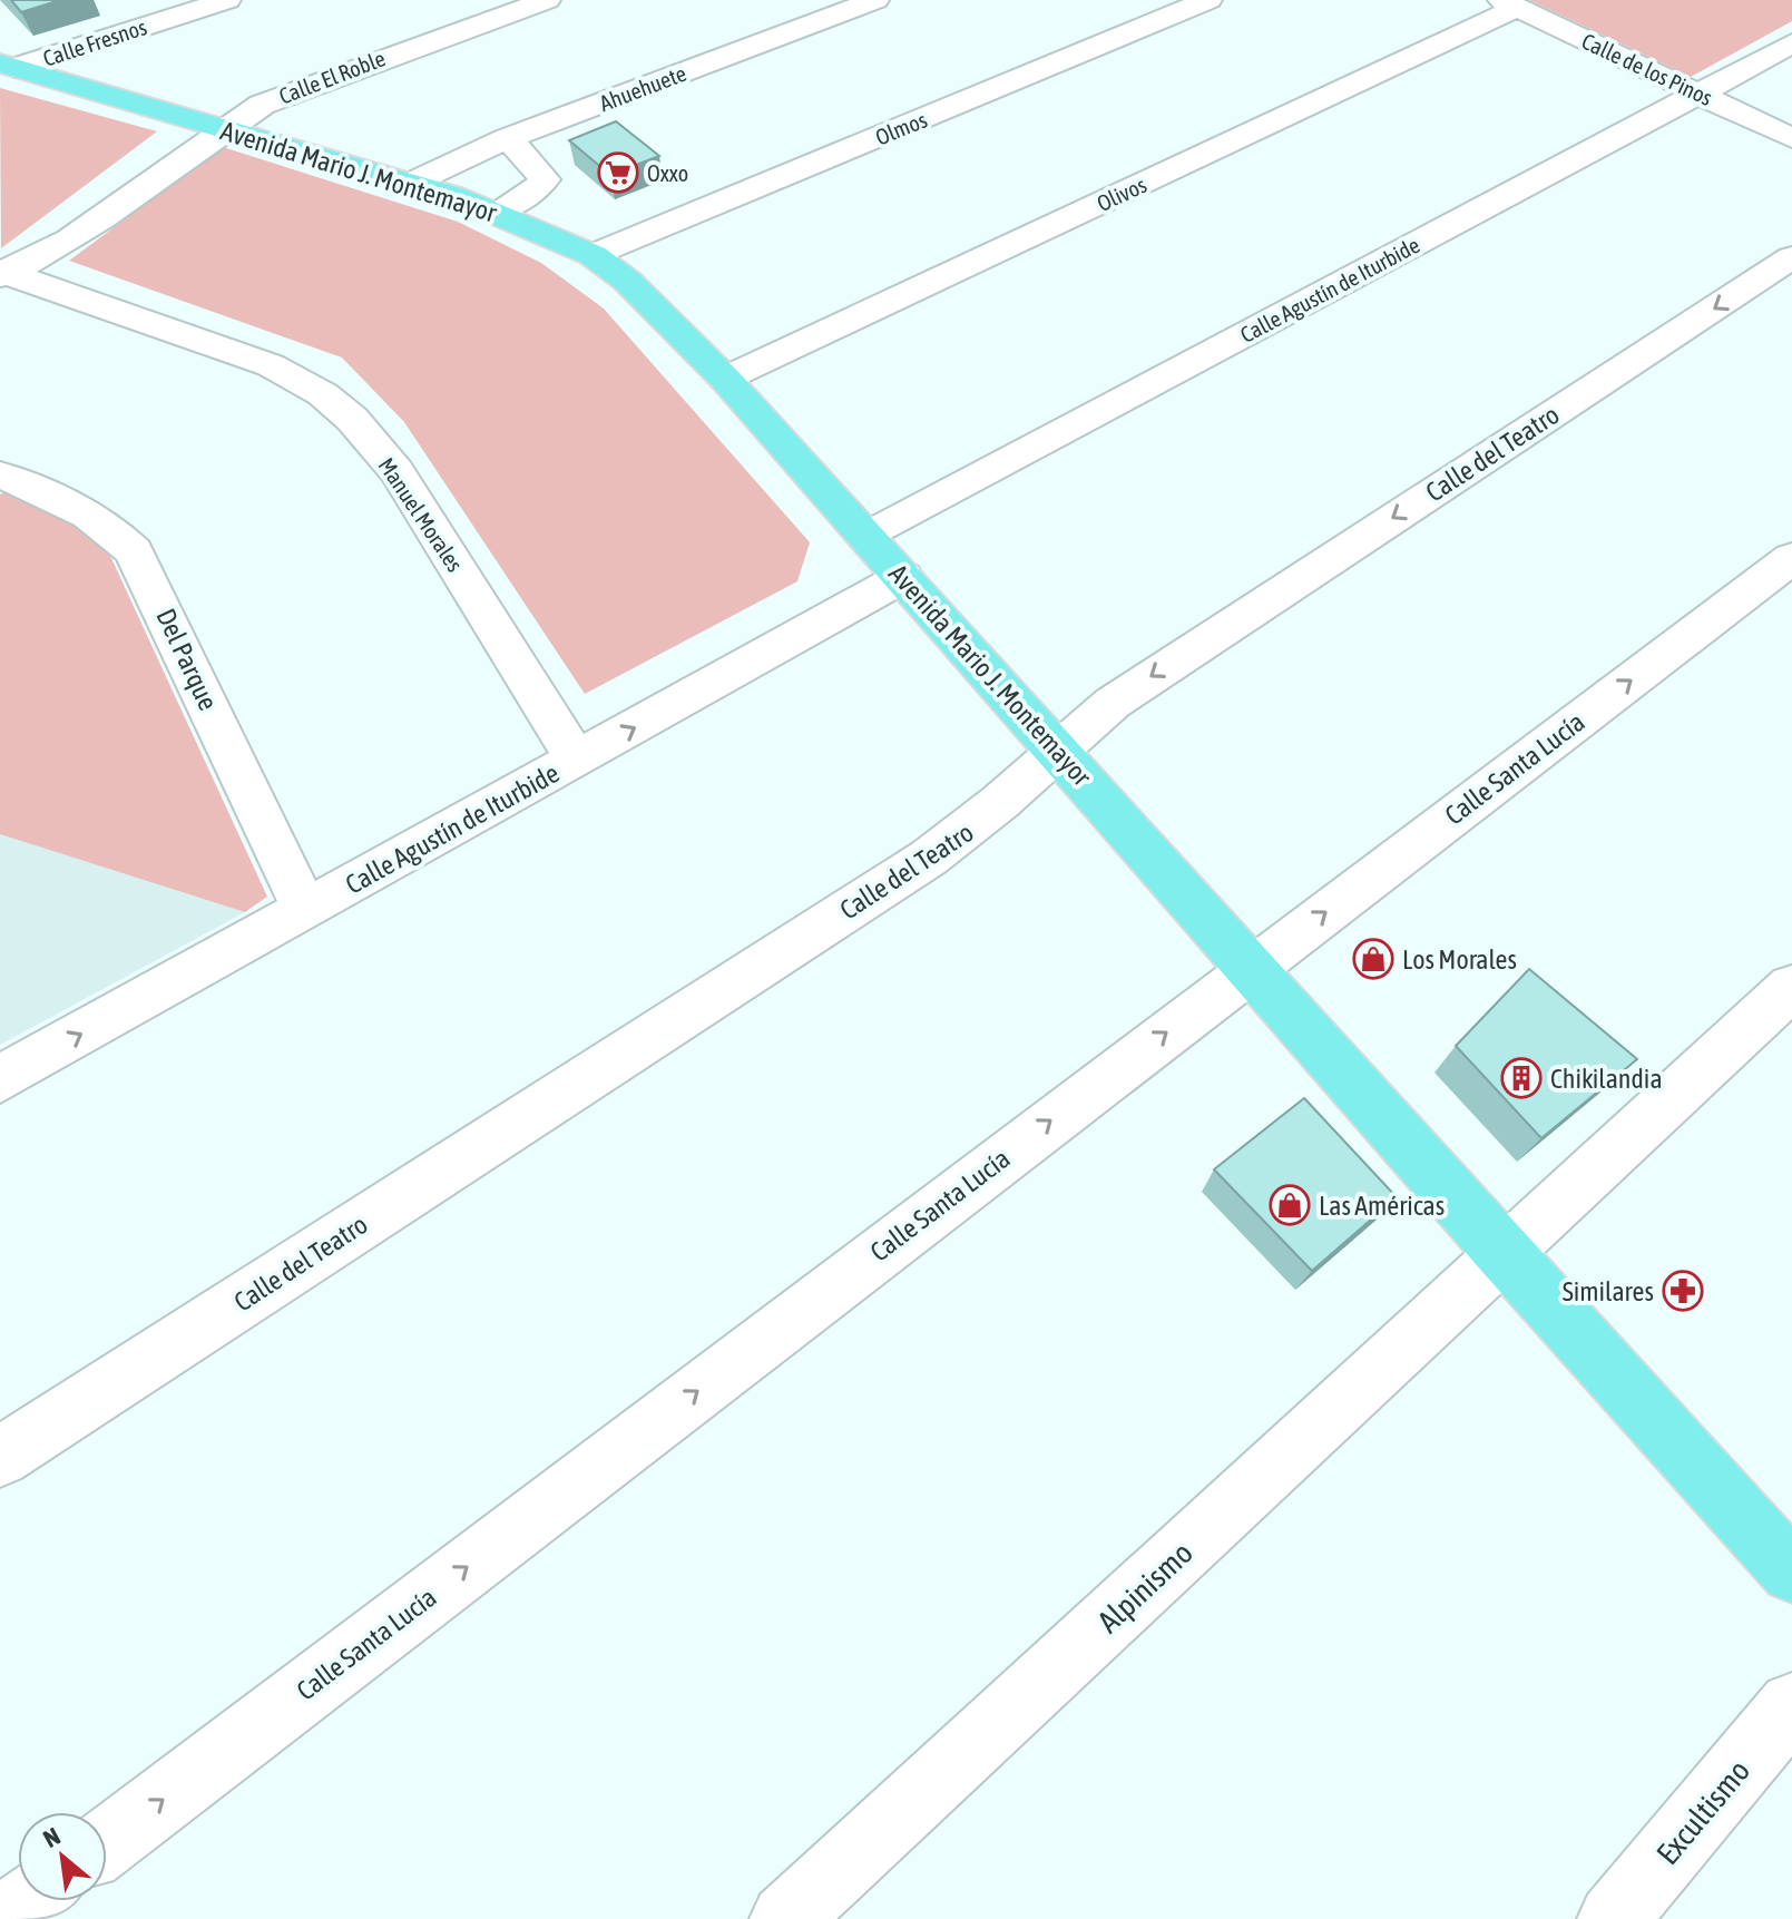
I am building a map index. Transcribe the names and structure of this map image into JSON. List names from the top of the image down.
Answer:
{
  "streets": {
    "main road": ["Avenida Mario J. Montemayor"],
    "street": [
      "Calle Fresnos",
      "Calle de los Pinos",
      "Calle El Roble",
      "Ahuehuete",
      "Olmos",
      "Olivos",
      "Calle Agustín de Iturbide",
      "Calle del Teatro",
      "Manuel Morales",
      "Del Parque",
      "Calle Santa Lucía",
      "Alpinismo",
      "Excultismo"
    ]
  },
  "crossings": [
    ["Calle Fresnos", "Avenida Mario J. Montemayor"],
    ["Calle de los Pinos", "Olivos"],
    ["Calle de los Pinos", "Calle Agustín de Iturbide"],
    ["Calle El Roble", "Avenida Mario J. Montemayor"],
    ["Calle El Roble", "Manuel Morales"],
    ["Ahuehuete", "Avenida Mario J. Montemayor"],
    ["Olmos", "Avenida Mario J. Montemayor"],
    ["Avenida Mario J. Montemayor", "Olivos"],
    ["Avenida Mario J. Montemayor", "Calle Agustín de Iturbide"],
    ["Avenida Mario J. Montemayor", "Calle del Teatro"],
    ["Avenida Mario J. Montemayor", "Calle Santa Lucía"],
    ["Avenida Mario J. Montemayor", "Alpinismo"],
    ["Calle Agustín de Iturbide", "Manuel Morales"],
    ["Calle Agustín de Iturbide", "Del Parque"]
  ],
  "one_way": ["Calle del Teatro", "Calle Santa Lucía"],
  "places": {
    "supermarket": ["Oxxo"],
    "shop": ["Los Morales", "Las Américas"],
    "building": ["Chikilandia"],
    "pharmacy": ["Similares"]
  },
  "north": "top left"
}
